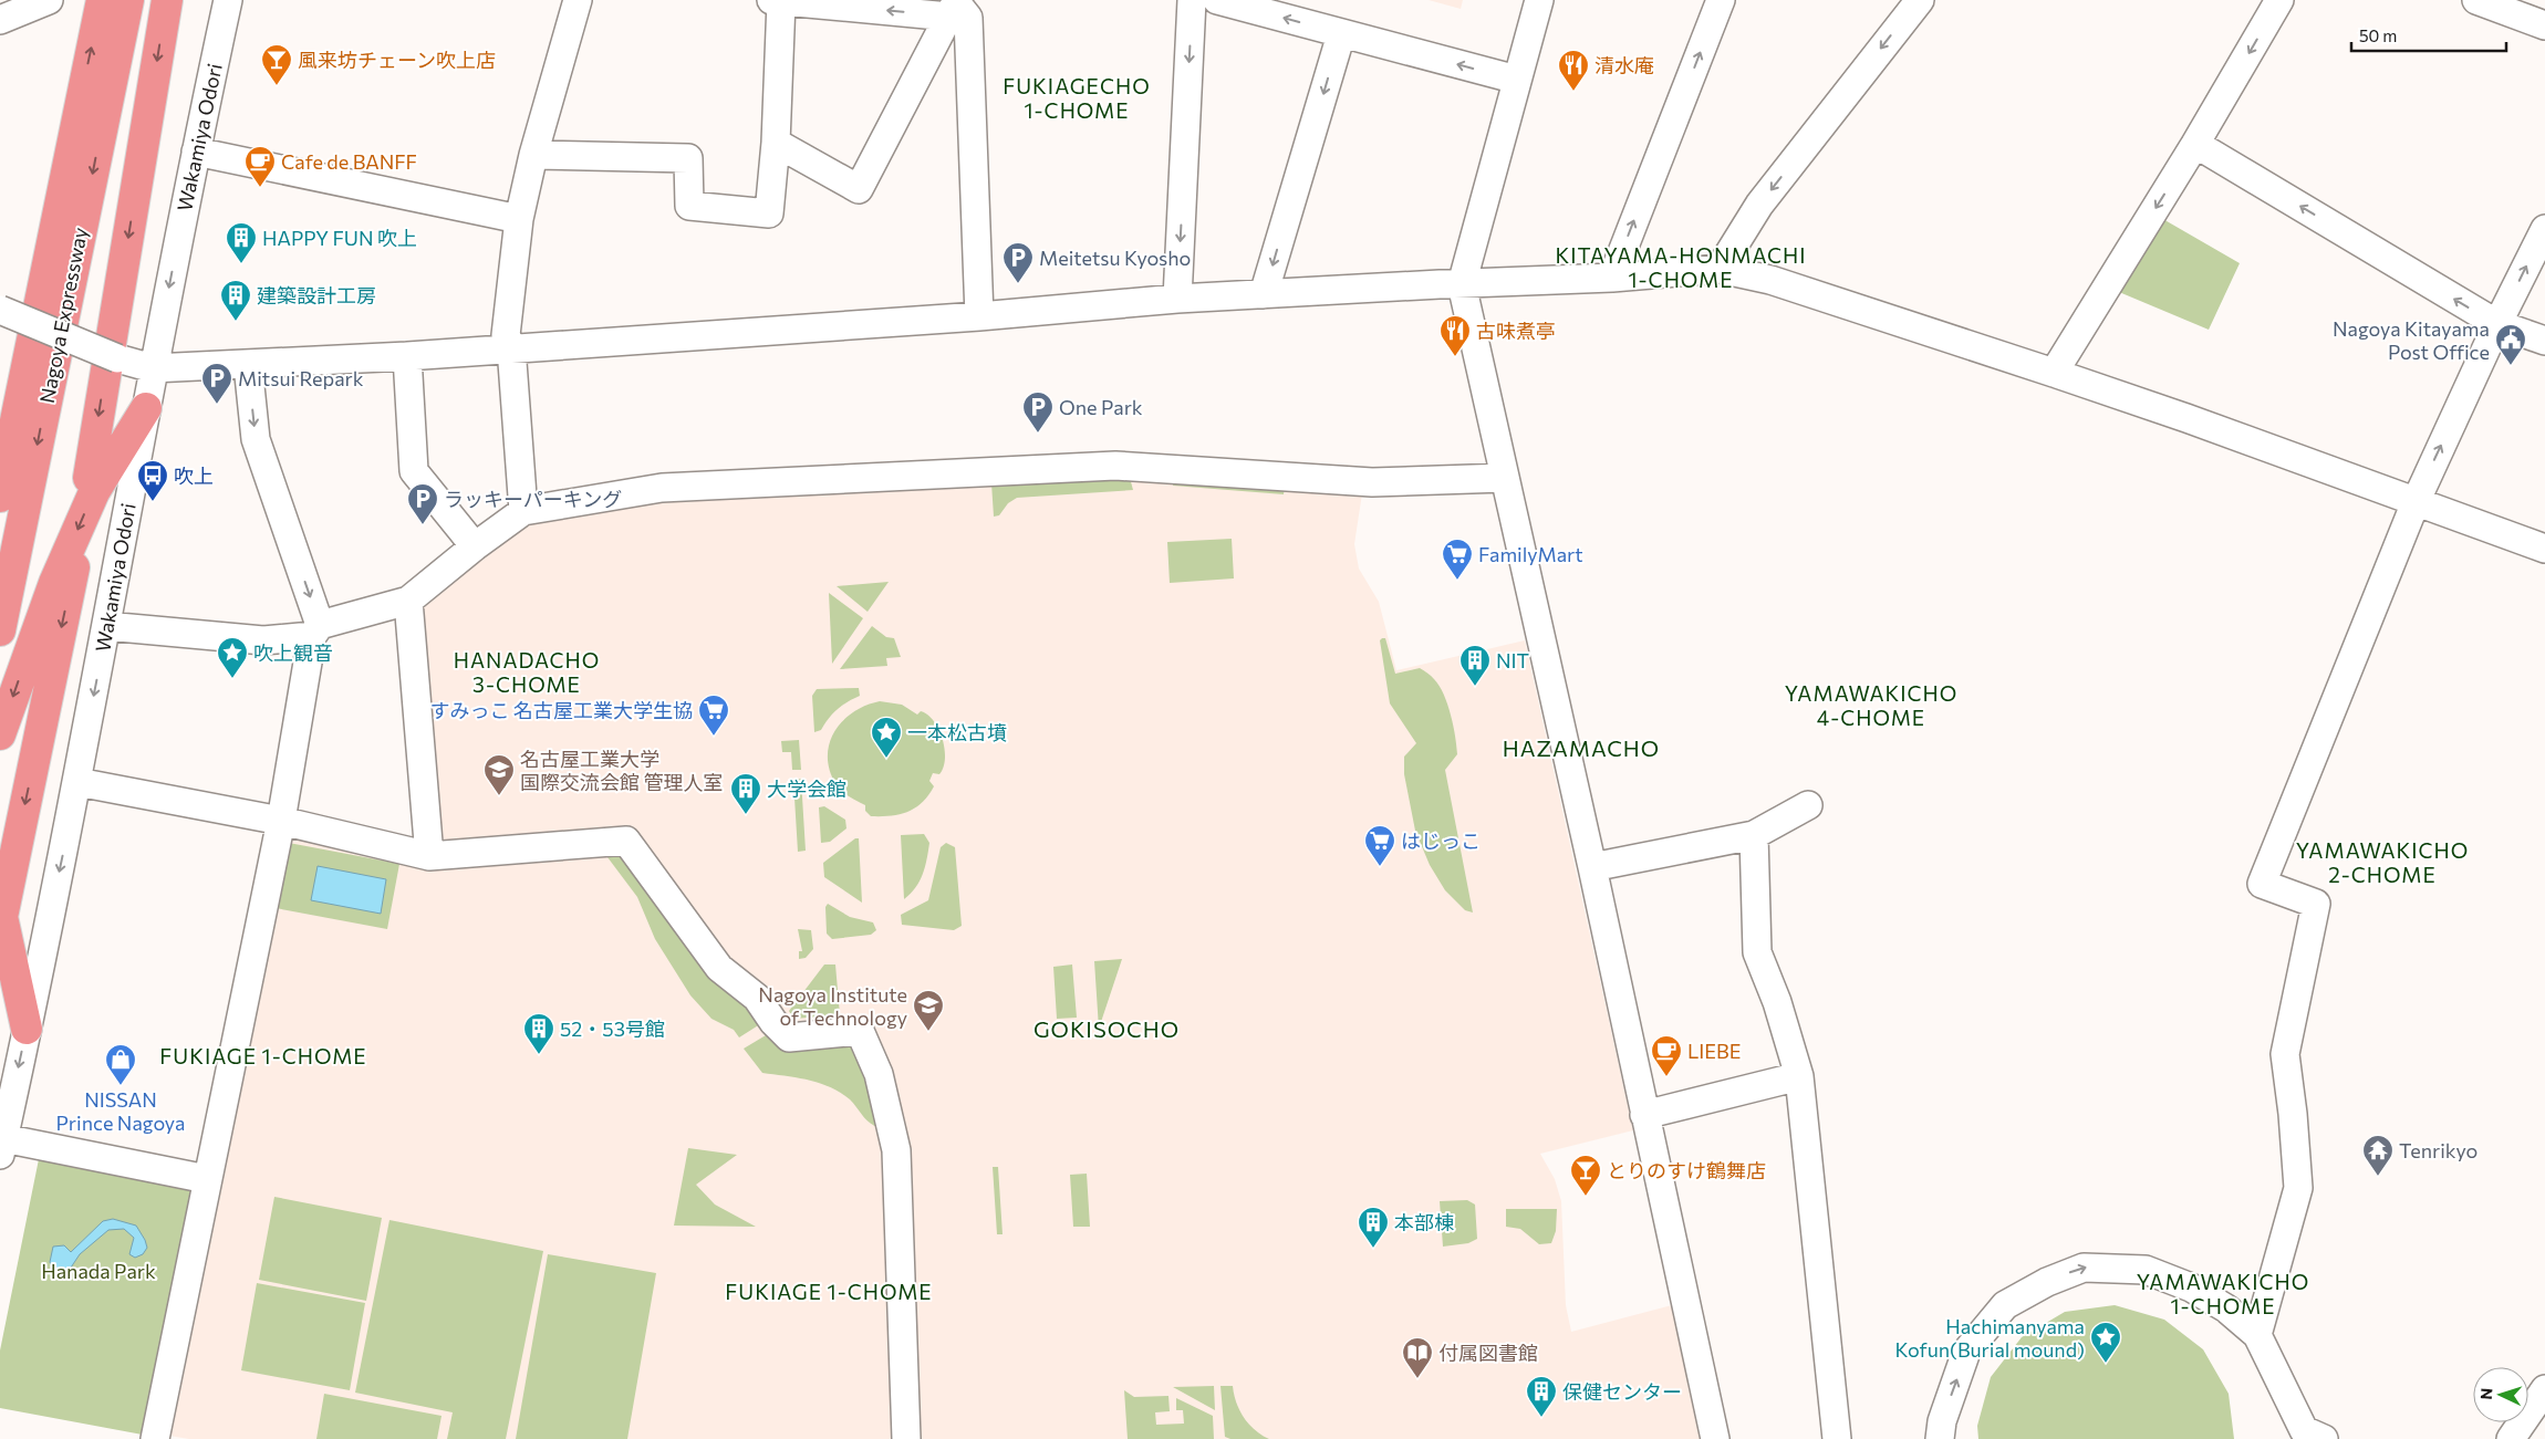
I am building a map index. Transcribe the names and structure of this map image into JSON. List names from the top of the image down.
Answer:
{
  "streets": {
    "highway": ["Nagoya Expressway"],
    "street": ["Wakamiya Odori"]
  },
  "districts": [
    "FUKIAGECHO 1-CHOME",
    "KITAYAMA-HONMACHI 1-CHOME",
    "HANADACHO 3-CHOME",
    "YAMAWAKICHO 4-CHOME",
    "HAZAMACHO",
    "YAMAWAKICHO 2-CHOME",
    "GOKISOCHO",
    "FUKIAGE 1-CHOME",
    "YAMAWAKICHO 1-CHOME",
    "FUKIAGE 1-CHOME"
  ],
  "parks": ["Hanada Park"],
  "places": {
    "bar": ["風来坊チェーン吹上店", "とりのすけ鶴舞店"],
    "restaurant": ["清水庵", "古味煮亭"],
    "cafe": ["Cafe de BANFF", "LIEBE"],
    "building": [
      "HAPPY FUN 吹上",
      "建築設計工房",
      "NIT",
      "大学会館",
      "52・53号館",
      "本部棟",
      "保健センター"
    ],
    "parking": [
      "Meitetsu Kyosho",
      "Mitsui Repark",
      "One Park",
      "ラッキーパーキング"
    ],
    "public building": ["Nagoya Kitayama Post Office"],
    "bus stop": ["吹上"],
    "supermarket": ["FamilyMart", "すみっこ 名古屋工業大学生協", "はじっこ"],
    "place": ["吹上観音", "一本松古墳", "Hachimanyama Kofun(Burial mound)"],
    "school or university": ["名古屋工業大学 国際交流会館 管理人室", "Nagoya Institute of Technology"],
    "shop": ["NISSAN Prince Nagoya"],
    "temple": ["Tenrikyo"],
    "library": ["付属図書館"]
  },
  "scale_bar": "50 m",
  "north": "left"
}
